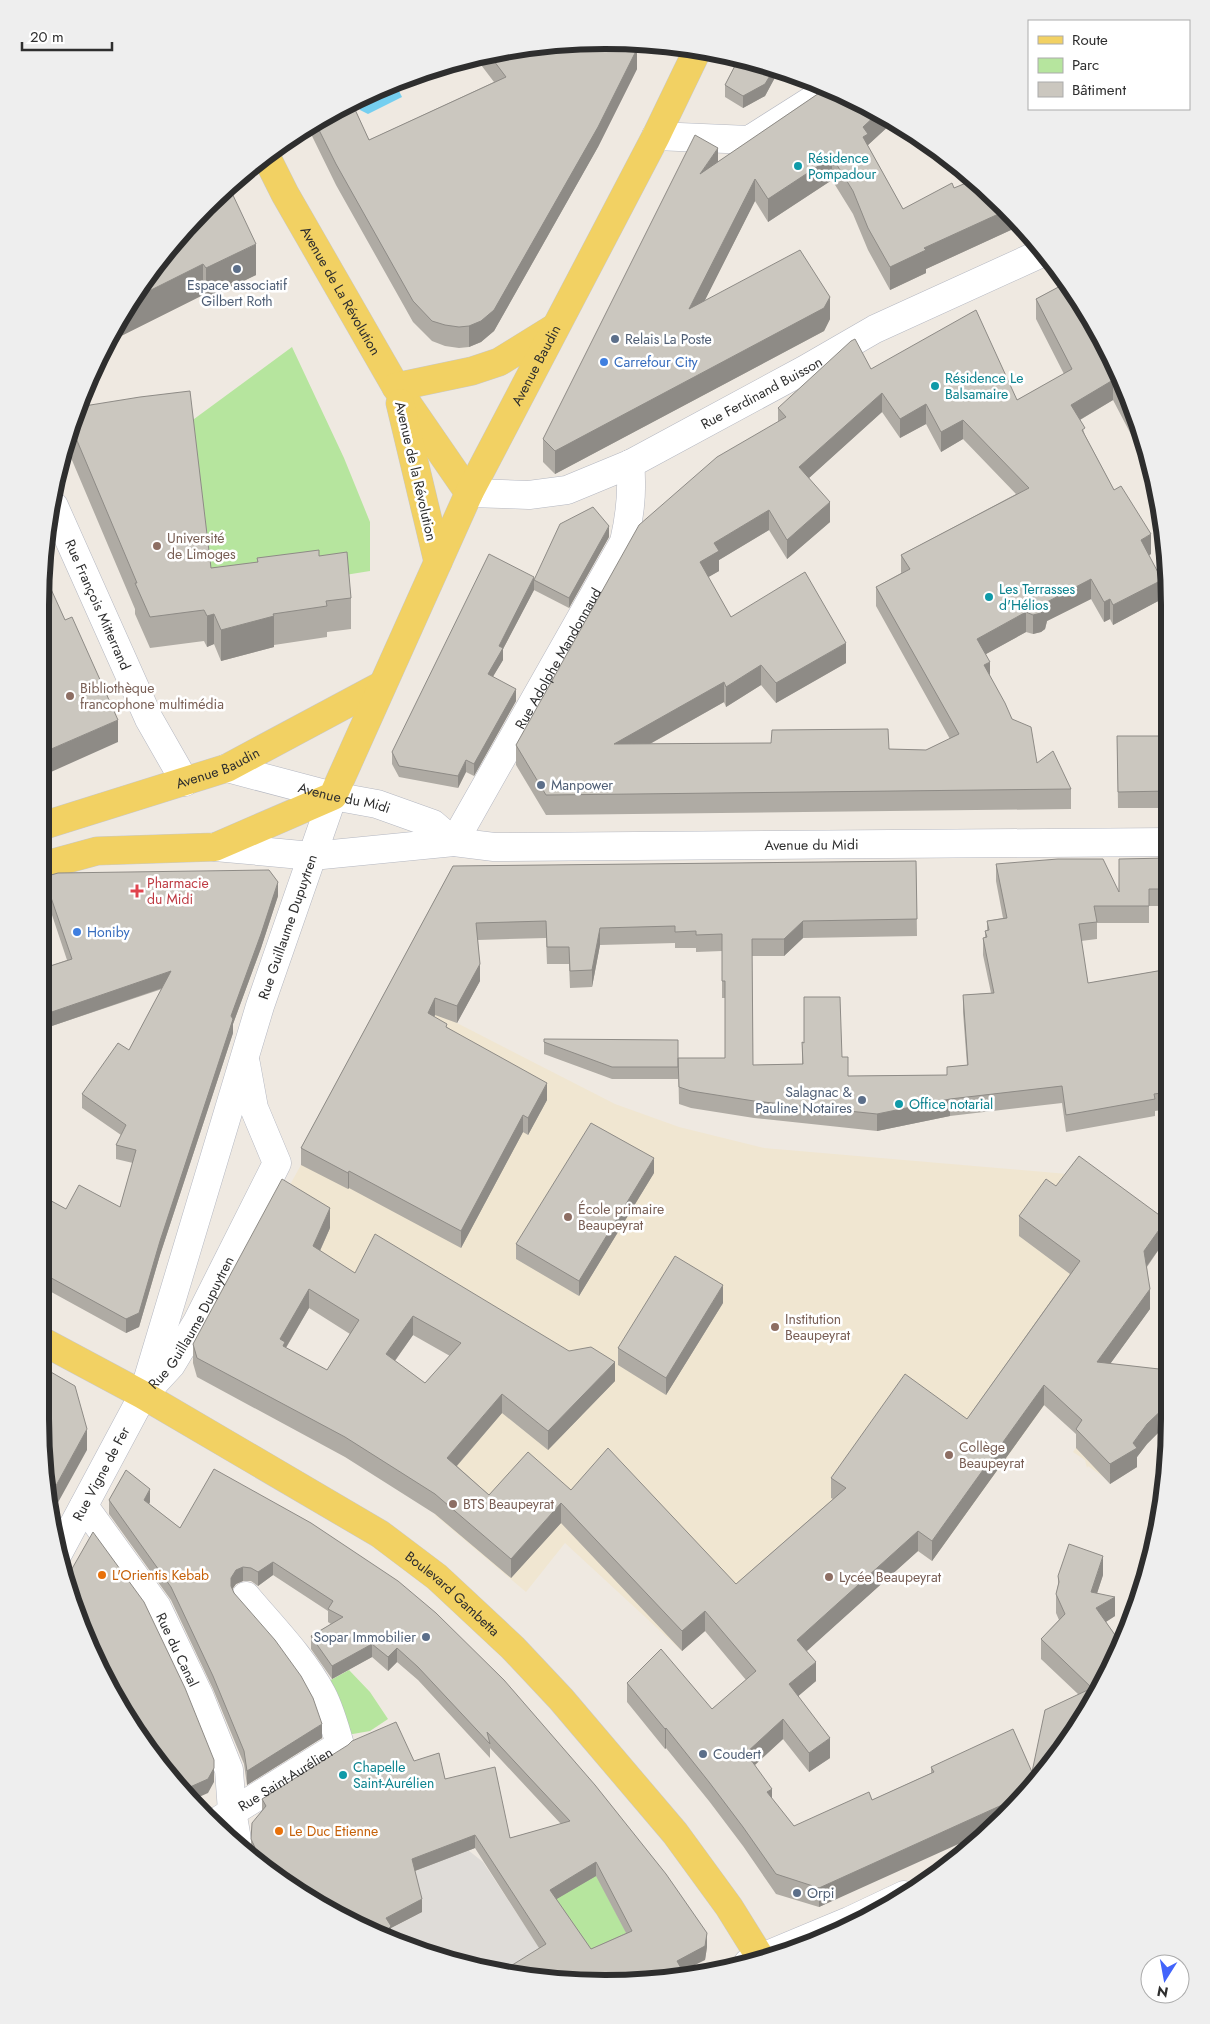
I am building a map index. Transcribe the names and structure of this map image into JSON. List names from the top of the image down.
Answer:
{
  "streets": {
    "main road": [
      "Avenue de La Révolution",
      "Avenue Baudin",
      "Avenue de la Révolution",
      "Boulevard Gambetta"
    ],
    "street": [
      "Rue Ferdinand Buisson",
      "Rue François Mitterrand",
      "Rue Adolphe Mandonnaud",
      "Avenue du Midi",
      "Rue Guillaume Dupuytren",
      "Rue Vigne de Fer",
      "Rue du Canal",
      "Rue Saint-Aurélien"
    ]
  },
  "crossings": [
    ["Avenue de La Révolution", "Avenue de la Révolution"],
    ["Avenue Baudin", "Rue Ferdinand Buisson"],
    ["Avenue Baudin", "Avenue de la Révolution"],
    ["Avenue Baudin", "Rue François Mitterrand"],
    ["Avenue Baudin", "Avenue du Midi"],
    ["Avenue Baudin", "Rue Guillaume Dupuytren"],
    ["Rue Ferdinand Buisson", "Avenue de la Révolution"],
    ["Rue Ferdinand Buisson", "Rue Adolphe Mandonnaud"],
    ["Rue Adolphe Mandonnaud", "Avenue du Midi"],
    ["Avenue du Midi", "Rue Guillaume Dupuytren"],
    ["Rue Guillaume Dupuytren", "Rue Vigne de Fer"],
    ["Rue Guillaume Dupuytren", "Boulevard Gambetta"],
    ["Rue Vigne de Fer", "Boulevard Gambetta"],
    ["Rue Vigne de Fer", "Rue du Canal"],
    ["Rue du Canal", "Rue Saint-Aurélien"]
  ],
  "places": {
    "other": [
      "Résidence Pompadour",
      "Espace associatif Gilbert Roth",
      "Relais La Poste",
      "Carrefour City",
      "Résidence Le Balsamaire",
      "Université de Limoges",
      "Les Terrasses d'Hélios",
      "Bibliothèque francophone multimédia",
      "Manpower",
      "Honiby",
      "Salagnac & Pauline Notaires",
      "Office notarial",
      "École primaire Beaupeyrat",
      "Institution Beaupeyrat",
      "Collège Beaupeyrat",
      "BTS Beaupeyrat",
      "L'Orientis Kebab",
      "Lycée Beaupeyrat",
      "Sopar Immobilier",
      "Coudert",
      "Chapelle Saint-Aurélien",
      "Le Duc Etienne",
      "Orpi"
    ],
    "health": ["Pharmacie du Midi"]
  },
  "legend": ["Route", "Parc", "Bâtiment"],
  "scale_bar": "20 m",
  "north": "bottom"
}
